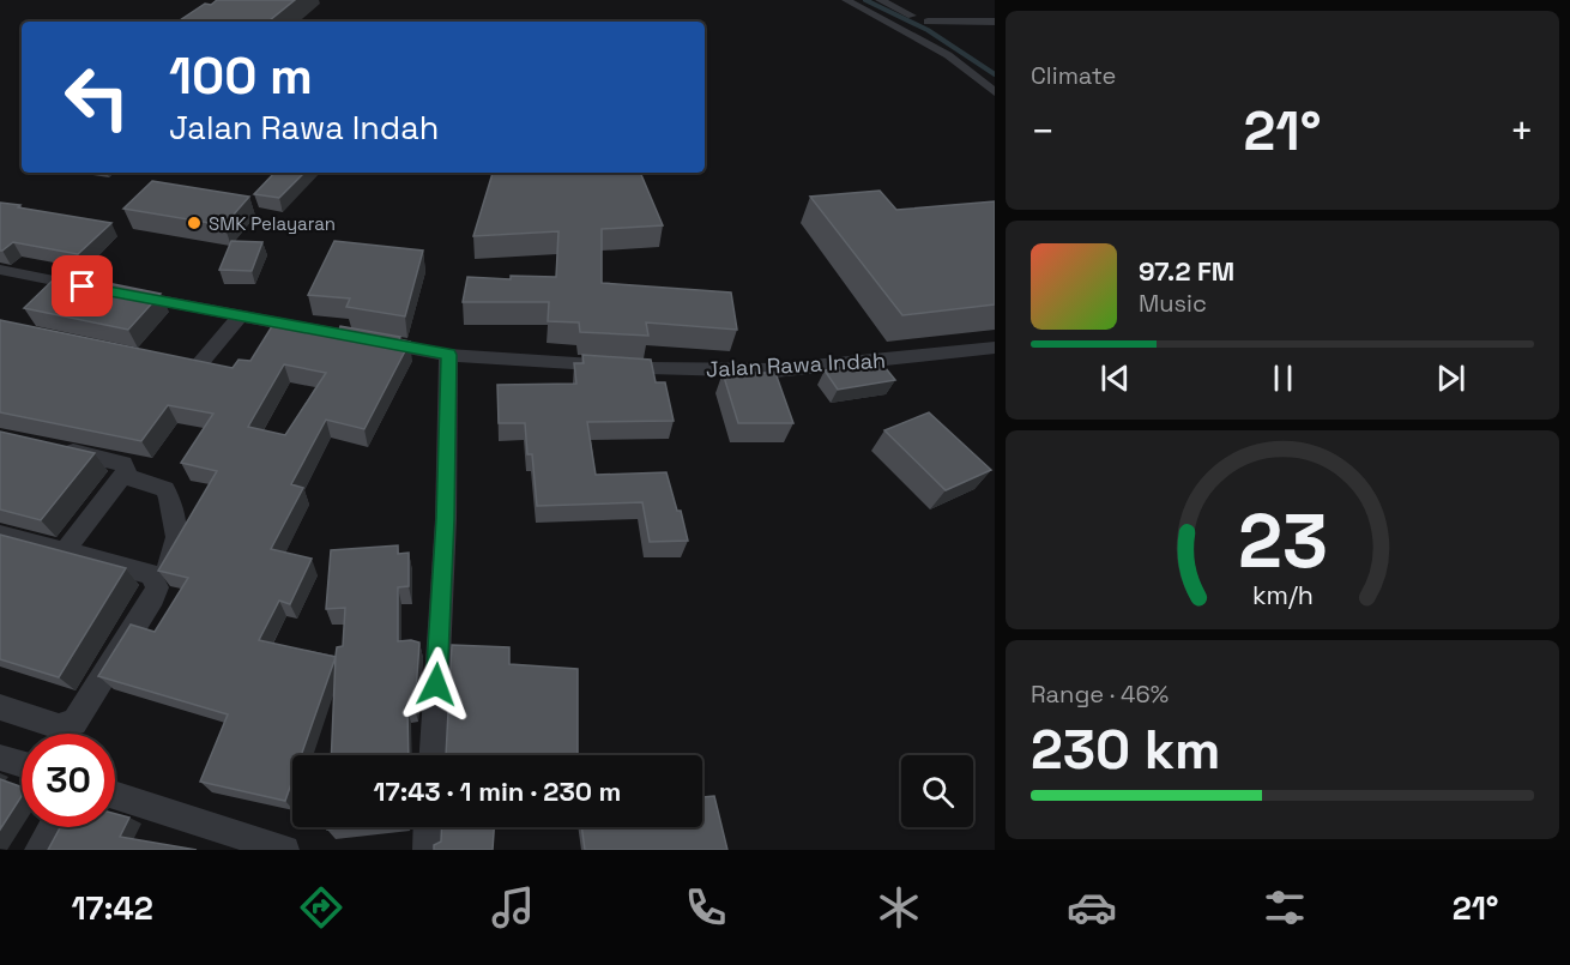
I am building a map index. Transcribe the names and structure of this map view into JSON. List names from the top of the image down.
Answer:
{
  "streets": {
    "street": ["Jalan Rawa Indah"]
  },
  "places": ["SMK Pelayaran"],
  "page": {
    "tile": [
      "Climate",
      ["Range · 46%", "230 km"]
    ],
    "turn": ["100 m", "Jalan Rawa Indah"],
    "heat": ["−", "21°", "+"],
    "song": ["97.2 FM", "Music"],
    "limit": "30",
    "trip": "17:43 · 1 min · 230 m",
    "tabs": ["17:42", "21°"],
    "gauge": ["23", "km/h"]
  }
}
